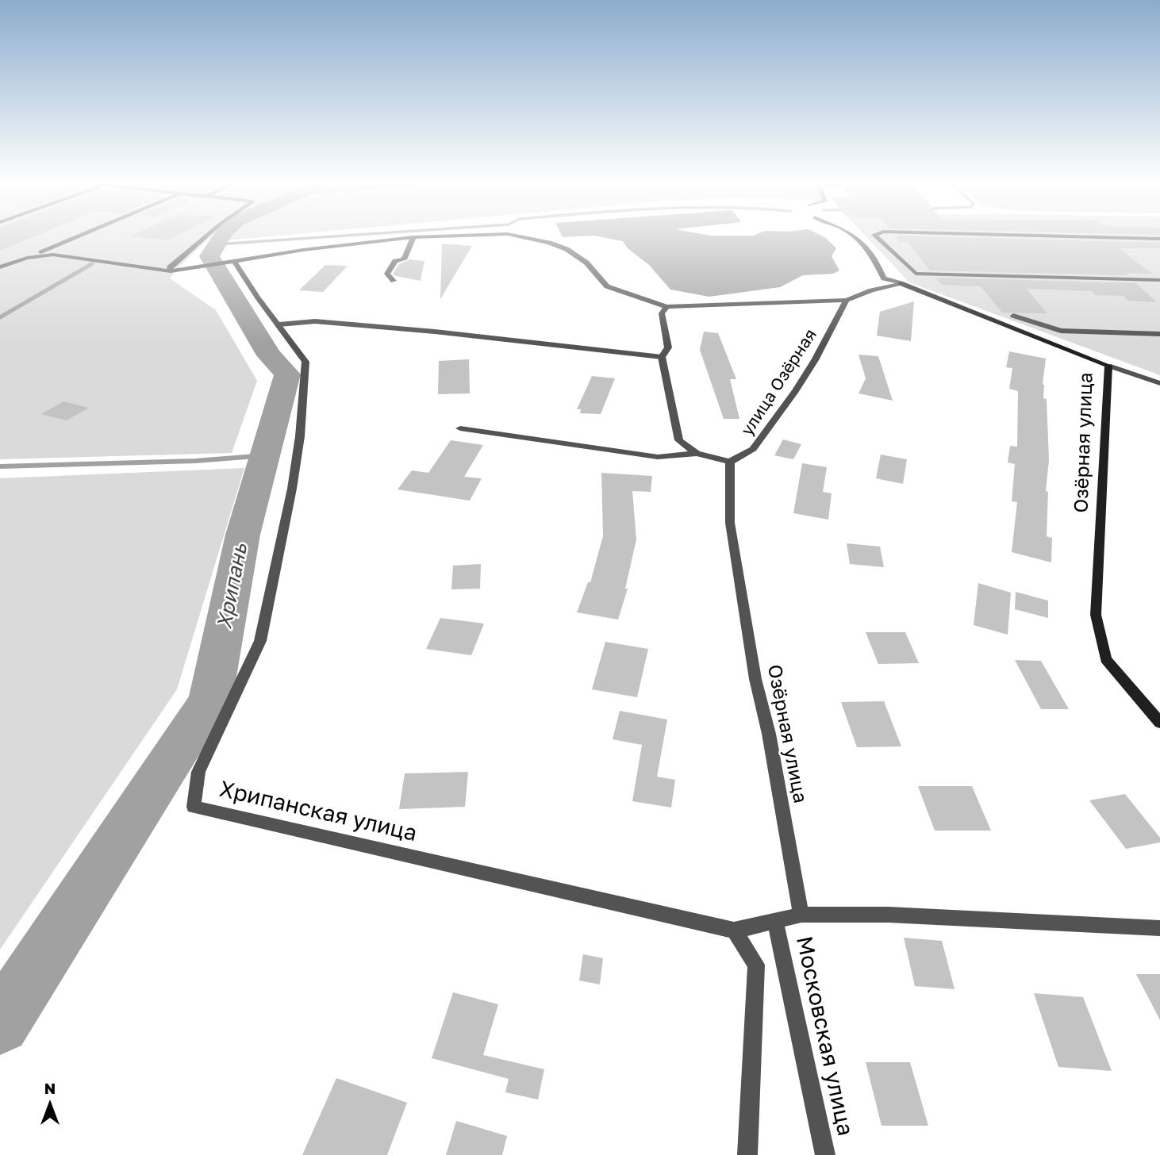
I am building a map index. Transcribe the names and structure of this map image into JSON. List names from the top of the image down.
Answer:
{
  "streets": {
    "street": [
      "улица Озёрная",
      "Озёрная улица",
      "Хрипанская улица",
      "Московская улица"
    ]
  },
  "crossings": [
    ["улица Озёрная", "Озёрная улица"],
    ["Озёрная улица", "Московская улица"],
    ["Хрипанская улица", "Московская улица"]
  ],
  "water": ["Хрипань"],
  "north": "top"
}
